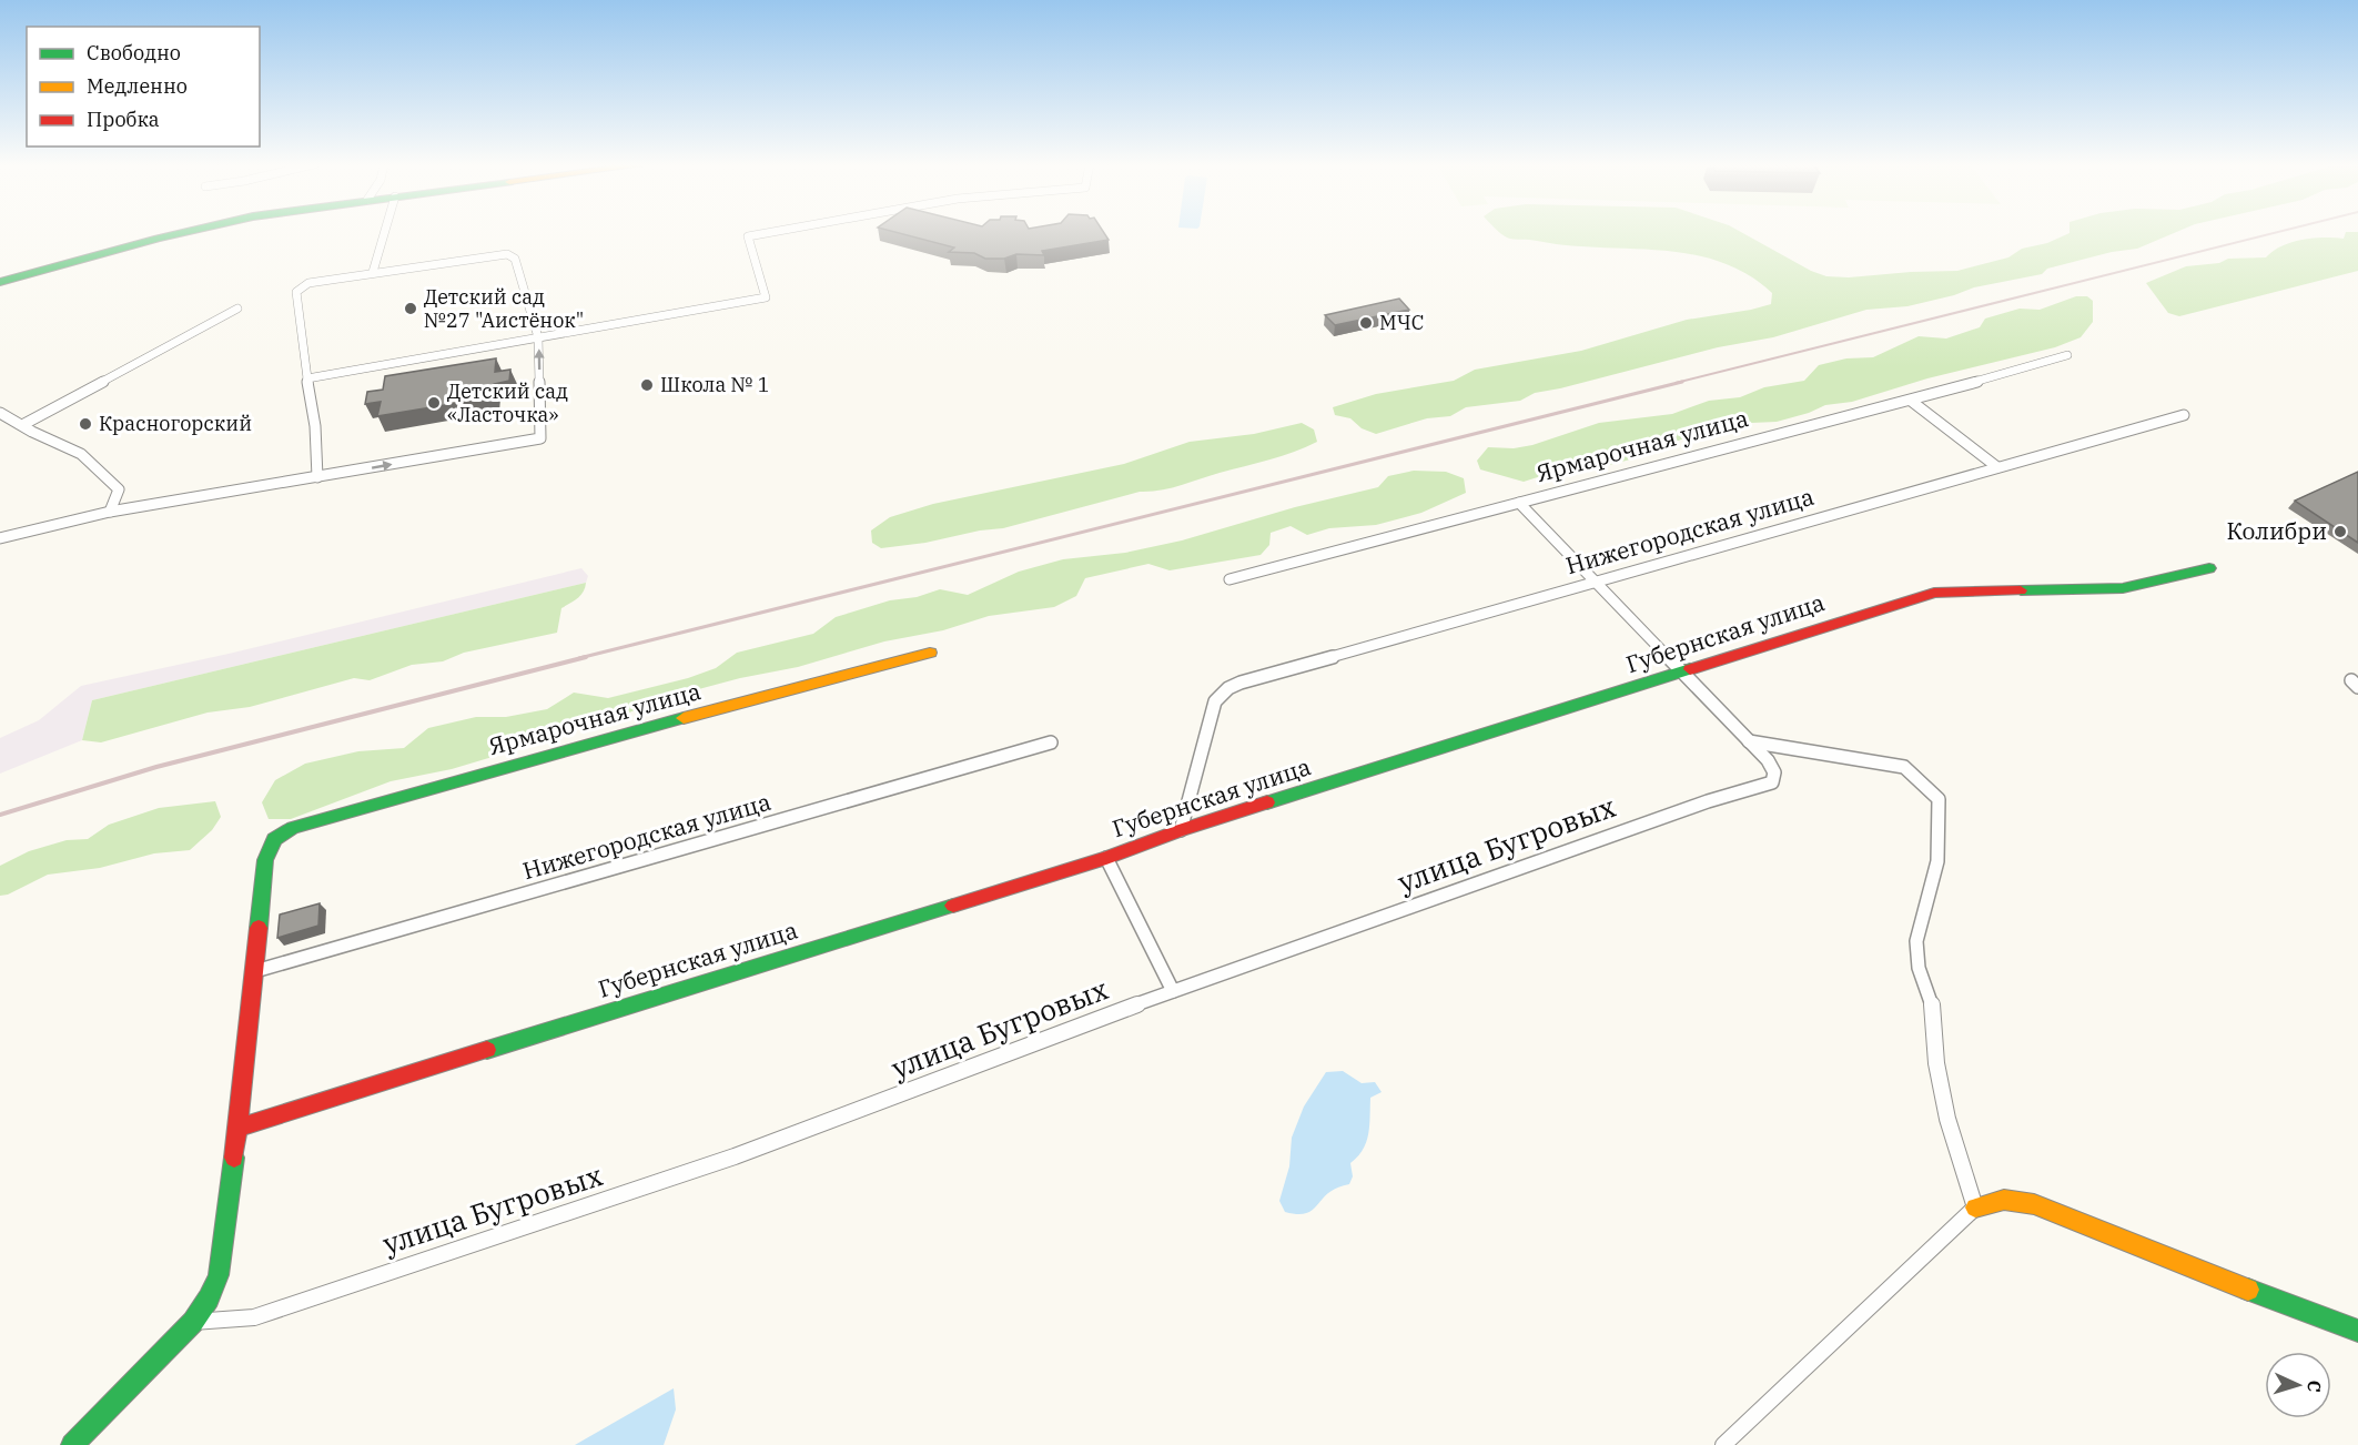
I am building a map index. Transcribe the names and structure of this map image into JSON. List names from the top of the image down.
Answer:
{
  "streets": {
    "street": [
      "Ярмарочная улица",
      "Нижегородская улица",
      "Губернская улица",
      "улица Бугровых"
    ]
  },
  "crossings": [
    ["Ярмарочная улица", "Нижегородская улица"],
    ["Нижегородская улица", "Губернская улица"]
  ],
  "places": [
    "Детский сад №27 \"Аистёнок\"",
    "МЧС",
    "Школа № 1",
    "Детский сад «Ласточка»",
    "Красногорский",
    "Колибри"
  ],
  "legend": ["Свободно", "Медленно", "Пробка"],
  "north": "right"
}
